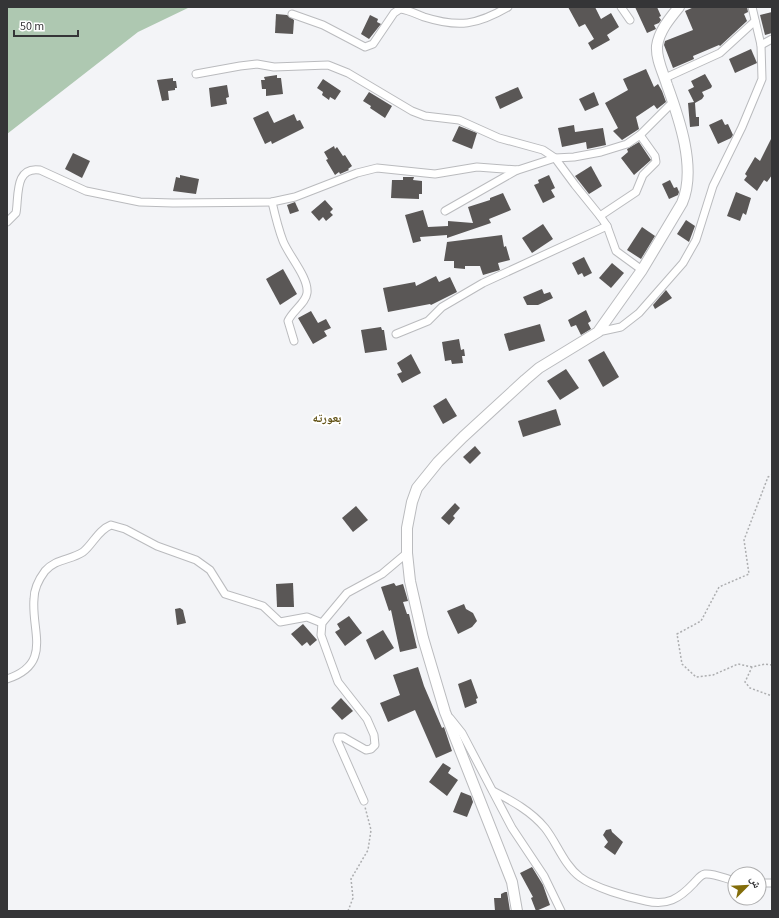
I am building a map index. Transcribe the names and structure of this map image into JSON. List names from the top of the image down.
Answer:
{
  "districts": ["بعورته"],
  "scale_bar": "50 m",
  "north": "top right"
}
